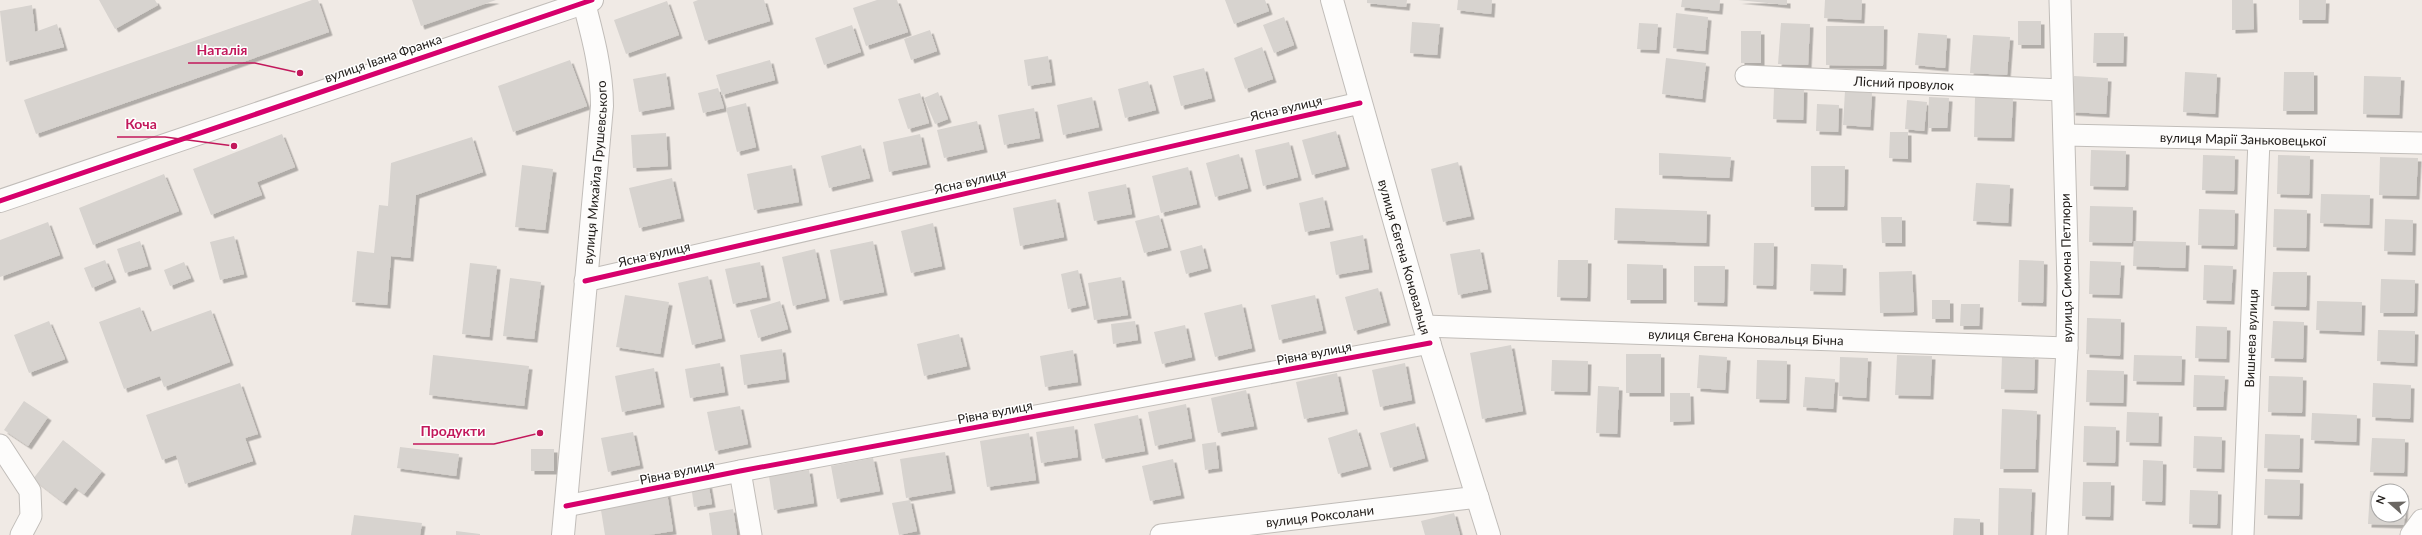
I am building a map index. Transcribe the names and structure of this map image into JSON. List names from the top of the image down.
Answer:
{
  "streets": {
    "street": [
      "вулиця Івана Франка",
      "Лісний провулок",
      "Ясна вулиця",
      "вулиця Марії Заньковецької",
      "вулиця Михайла Грушевського",
      "вулиця Євгена Коновальця",
      "вулиця Симона Петлюри",
      "вулиця Євгена Коновальця Бічна",
      "Вишнева вулиця",
      "Рівна вулиця",
      "вулиця Роксолани"
    ]
  },
  "crossings": [
    ["вулиця Івана Франка", "вулиця Михайла Грушевського"],
    ["Лісний провулок", "вулиця Симона Петлюри"],
    ["Ясна вулиця", "вулиця Михайла Грушевського"],
    ["Ясна вулиця", "вулиця Євгена Коновальця"],
    ["вулиця Марії Заньковецької", "вулиця Симона Петлюри"],
    ["вулиця Марії Заньковецької", "Вишнева вулиця"],
    ["вулиця Михайла Грушевського", "Рівна вулиця"],
    ["вулиця Євгена Коновальця", "вулиця Євгена Коновальця Бічна"],
    ["вулиця Євгена Коновальця", "Рівна вулиця"],
    ["вулиця Євгена Коновальця", "вулиця Роксолани"],
    ["вулиця Симона Петлюри", "вулиця Євгена Коновальця Бічна"],
    ["вулиця Євгена Коновальця Бічна", "Рівна вулиця"]
  ],
  "places": ["Наталiя", "Коча", "Продукти"],
  "north": "left"
}
